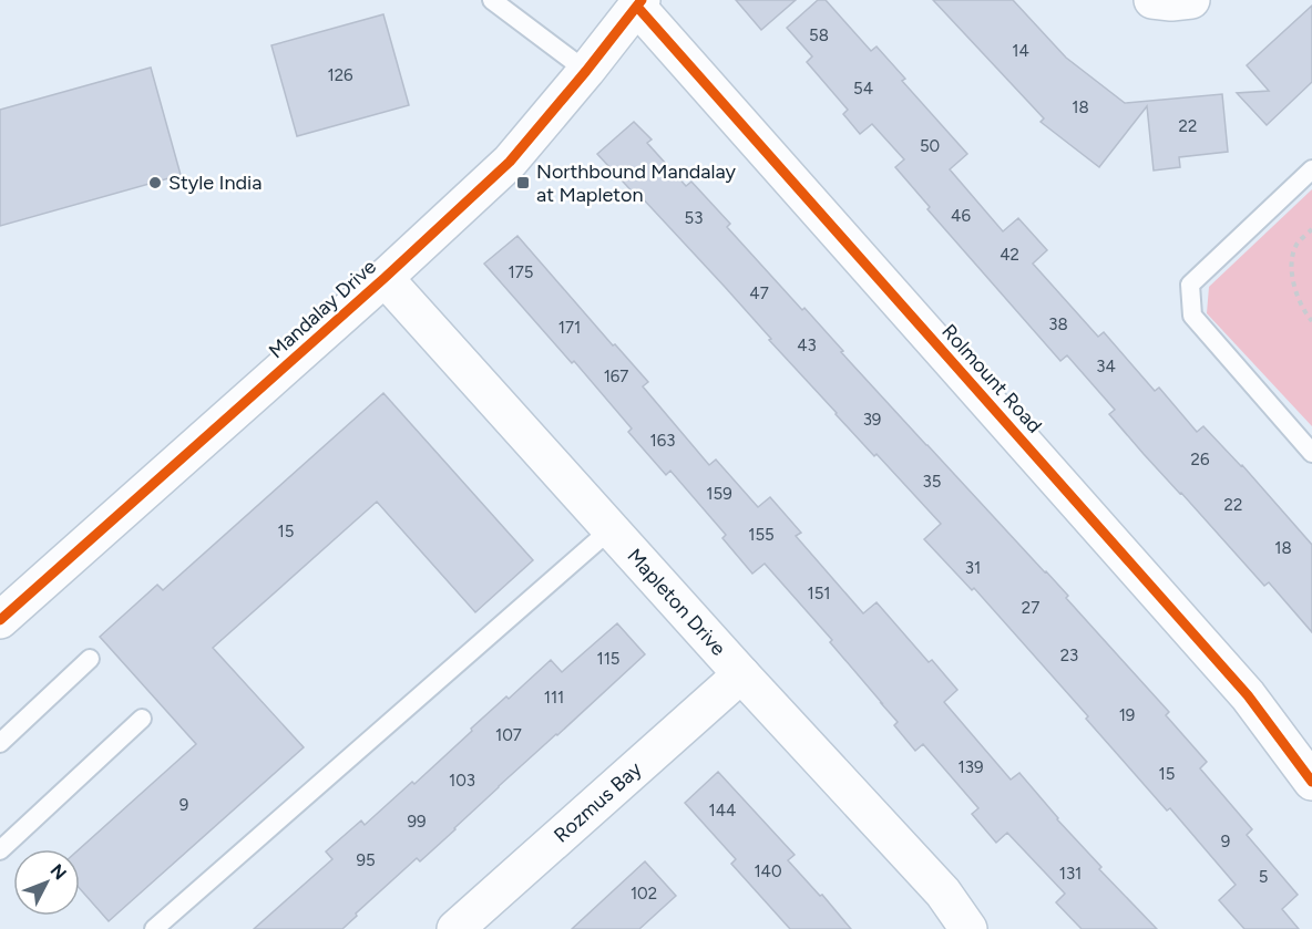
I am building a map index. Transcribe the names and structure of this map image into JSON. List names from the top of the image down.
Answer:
{
  "streets": {
    "street": [
      "Mandalay Drive",
      "Rolmount Road",
      "Mapleton Drive",
      "Rozmus Bay"
    ]
  },
  "crossings": [
    ["Mandalay Drive", "Rolmount Road"],
    ["Mandalay Drive", "Mapleton Drive"],
    ["Mapleton Drive", "Rozmus Bay"]
  ],
  "places": {
    "other": ["Style India"],
    "transit": ["Northbound Mandalay at Mapleton"]
  },
  "house_numbers": [
    "58",
    "14",
    "126",
    "54",
    "18",
    "22",
    "50",
    "46",
    "53",
    "42",
    "175",
    "47",
    "38",
    "171",
    "43",
    "34",
    "167",
    "39",
    "163",
    "26",
    "35",
    "159",
    "22",
    "15",
    "155",
    "18",
    "31",
    "151",
    "27",
    "23",
    "115",
    "111",
    "19",
    "107",
    "139",
    "15",
    "103",
    "9",
    "144",
    "99",
    "9",
    "95",
    "140",
    "131",
    "5",
    "102"
  ],
  "north": "top right"
}
